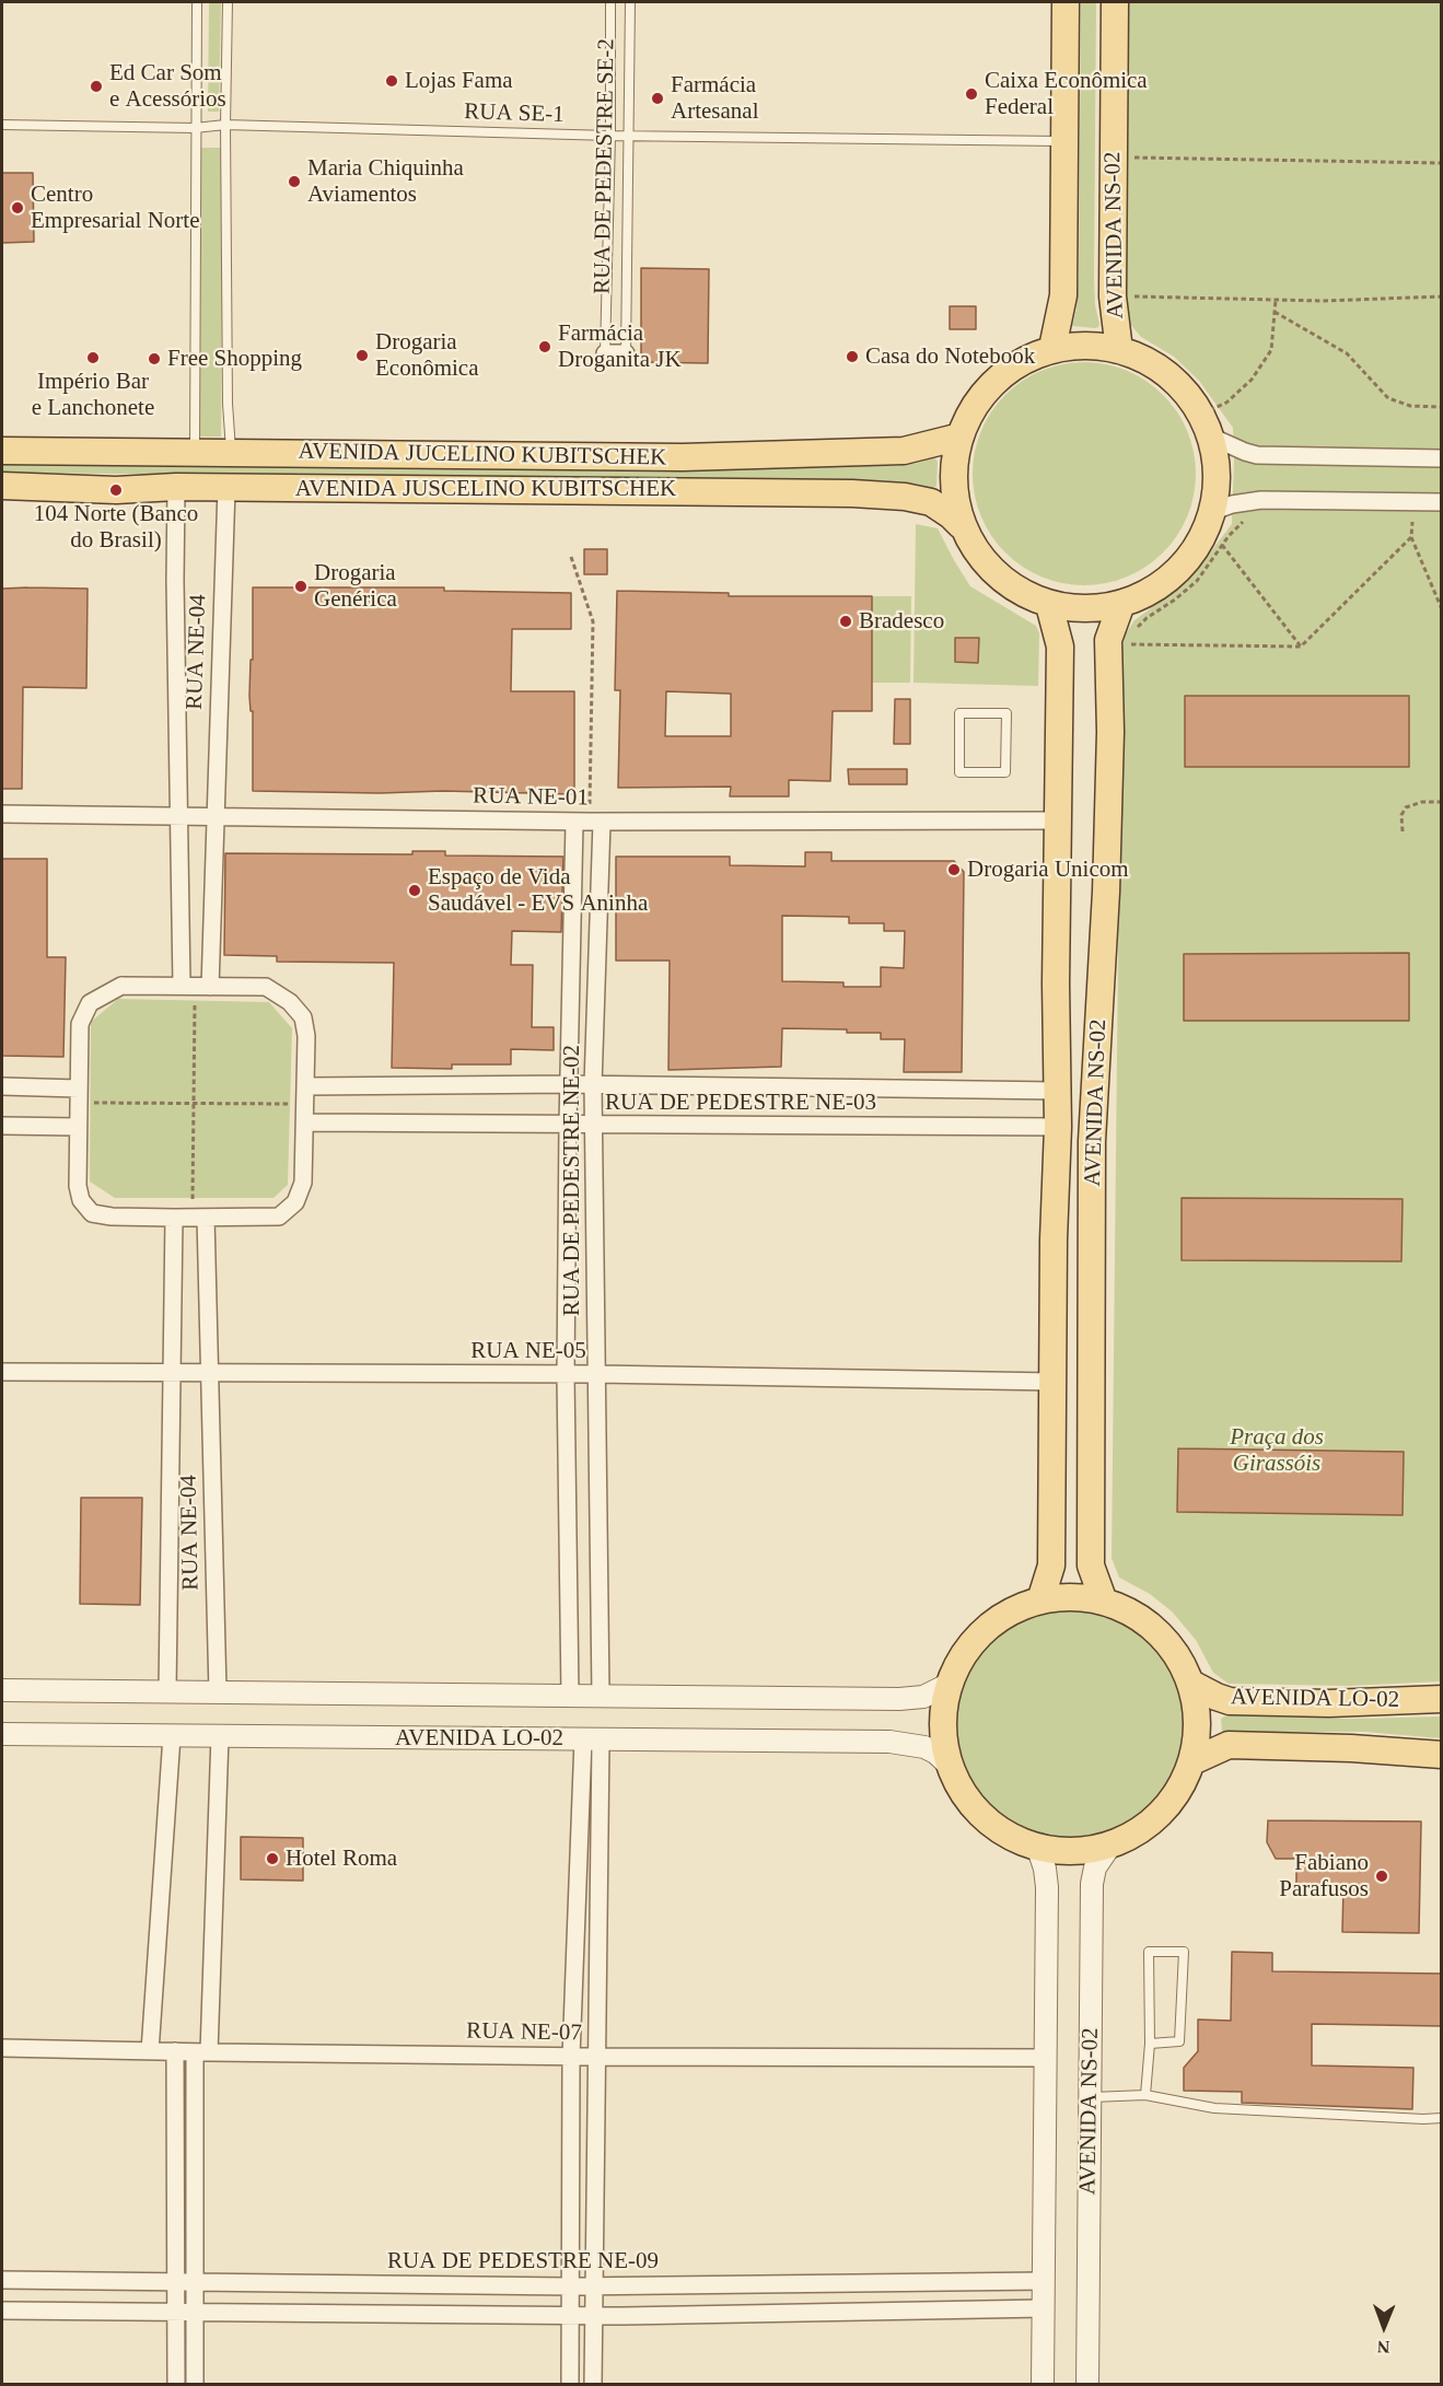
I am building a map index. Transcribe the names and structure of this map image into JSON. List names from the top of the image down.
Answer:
{
  "streets": {
    "main road": [
      "AVENIDA NS-02",
      "AVENIDA JUCELINO KUBITSCHEK",
      "AVENIDA JUSCELINO KUBITSCHEK",
      "AVENIDA LO-02"
    ],
    "street": [
      "RUA DE PEDESTRE SE-2",
      "RUA NE-04",
      "RUA NE-01",
      "RUA DE PEDESTRE NE-03",
      "RUA DE PEDESTRE NE-02",
      "RUA NE-05",
      "RUA NE-07",
      "RUA DE PEDESTRE NE-09"
    ],
    "lane": ["RUA SE-1"]
  },
  "crossings": [
    ["RUA SE-1", "RUA DE PEDESTRE SE-2"],
    ["AVENIDA NS-02", "RUA NE-01"],
    ["AVENIDA NS-02", "RUA DE PEDESTRE NE-03"],
    ["AVENIDA NS-02", "RUA NE-05"],
    ["AVENIDA NS-02", "RUA NE-07"],
    ["AVENIDA NS-02", "RUA DE PEDESTRE NE-09"],
    ["AVENIDA JUSCELINO KUBITSCHEK", "RUA NE-04"],
    ["RUA NE-04", "RUA NE-01"],
    ["RUA NE-04", "RUA NE-05"],
    ["RUA NE-04", "AVENIDA LO-02"],
    ["RUA NE-01", "RUA DE PEDESTRE NE-02"],
    ["RUA DE PEDESTRE NE-03", "RUA DE PEDESTRE NE-02"],
    ["RUA DE PEDESTRE NE-02", "RUA NE-05"],
    ["RUA DE PEDESTRE NE-02", "AVENIDA LO-02"]
  ],
  "parks": ["Praça dos Girassóis"],
  "places": [
    "Lojas Fama",
    "Ed Car Som e Acessórios",
    "Caixa Econômica Federal",
    "Farmácia Artesanal",
    "Maria Chiquinha Aviamentos",
    "Centro Empresarial Norte",
    "Farmácia Droganita JK",
    "Drogaria Econômica",
    "Casa do Notebook",
    "Império Bar e Lanchonete",
    "Free Shopping",
    "104 Norte (Banco do Brasil)",
    "Drogaria Genérica",
    "Bradesco",
    "Drogaria Unicom",
    "Espaço de Vida Saudável - EVS Aninha",
    "Hotel Roma",
    "Fabiano Parafusos"
  ],
  "north": "bottom"
}
